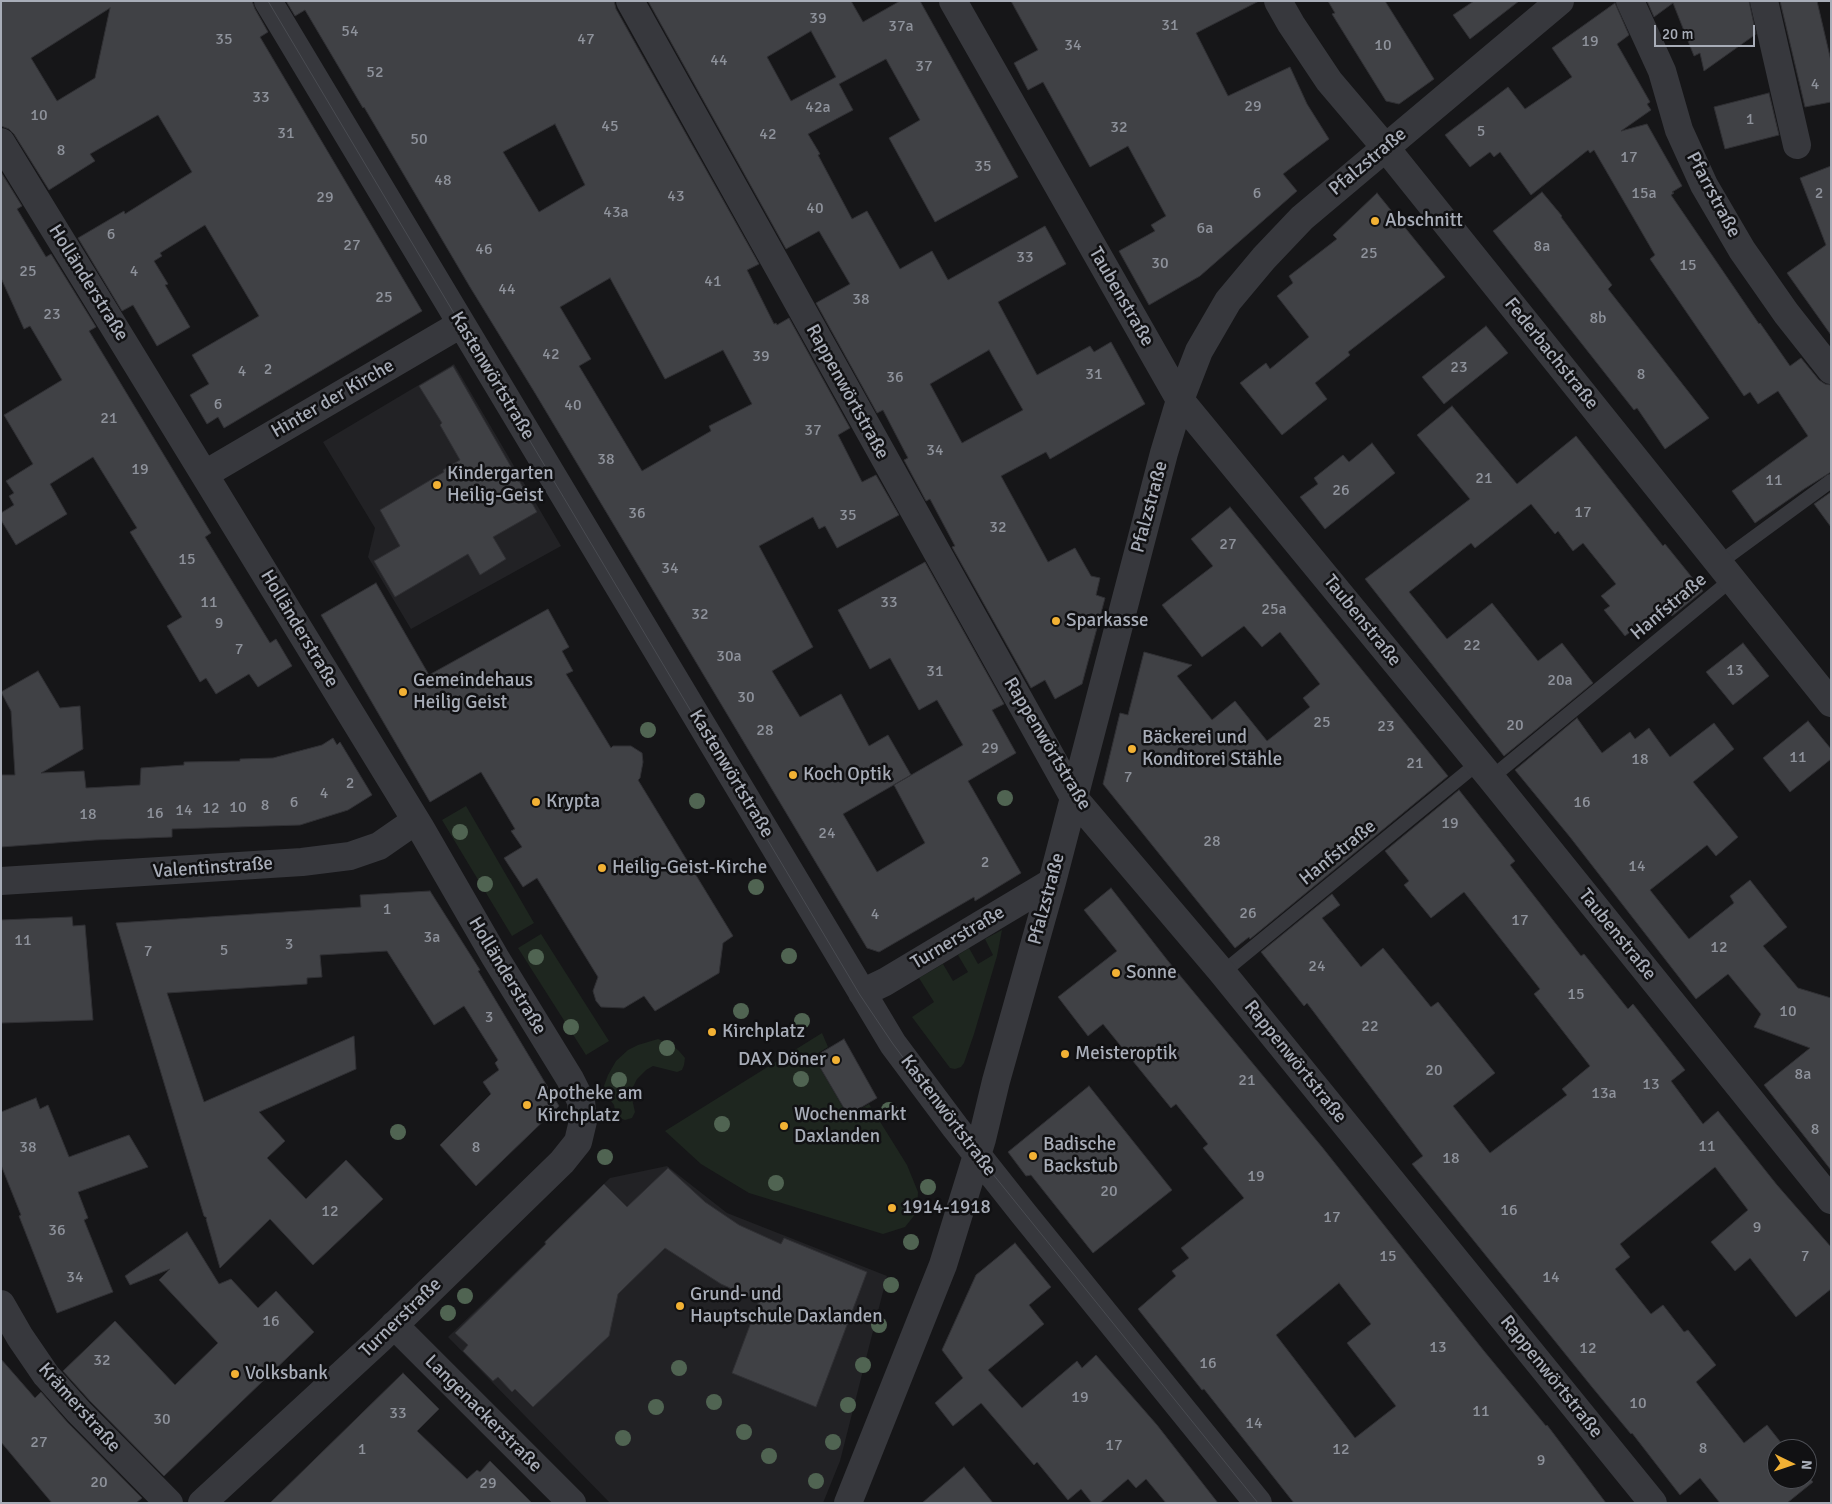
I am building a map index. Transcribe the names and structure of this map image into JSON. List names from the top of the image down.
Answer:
{
  "streets": {
    "street": [
      "Pfalzstraße",
      "Pfarrstraße",
      "Holländerstraße",
      "Taubenstraße",
      "Federbachstraße",
      "Kastenwörtstraße",
      "Rappenwörtstraße",
      "Hinter der Kirche",
      "Valentinstraße",
      "Turnerstraße",
      "Krämerstraße",
      "Langenackerstraße"
    ],
    "lane": ["Hanfstraße"]
  },
  "crossings": [
    ["Pfalzstraße", "Taubenstraße"],
    ["Pfalzstraße", "Federbachstraße"],
    ["Pfalzstraße", "Kastenwörtstraße"],
    ["Pfalzstraße", "Rappenwörtstraße"],
    ["Pfalzstraße", "Turnerstraße"],
    ["Holländerstraße", "Hinter der Kirche"],
    ["Holländerstraße", "Valentinstraße"],
    ["Holländerstraße", "Turnerstraße"],
    ["Taubenstraße", "Hanfstraße"],
    ["Federbachstraße", "Hanfstraße"],
    ["Kastenwörtstraße", "Hinter der Kirche"],
    ["Kastenwörtstraße", "Turnerstraße"],
    ["Rappenwörtstraße", "Hanfstraße"],
    ["Turnerstraße", "Langenackerstraße"]
  ],
  "places": [
    "Abschnitt",
    "Kindergarten Heilig-Geist",
    "Sparkasse",
    "Gemeindehaus Heilig Geist",
    "Bäckerei und Konditorei Stähle",
    "Koch Optik",
    "Krypta",
    "Heilig-Geist-Kirche",
    "Sonne",
    "Kirchplatz",
    "Meisteroptik",
    "DAX Döner",
    "Apotheke am Kirchplatz",
    "Wochenmarkt Daxlanden",
    "Badische Backstub",
    "1914-1918",
    "Grund- und Hauptschule Daxlanden",
    "Volksbank"
  ],
  "house_numbers": [
    "39",
    "31",
    "37a",
    "54",
    "35",
    "47",
    "19",
    "34",
    "10",
    "44",
    "37",
    "52",
    "4",
    "33",
    "29",
    "42a",
    "10",
    "1",
    "45",
    "32",
    "5",
    "31",
    "42",
    "50",
    "8",
    "17",
    "35",
    "48",
    "6",
    "15a",
    "2",
    "43",
    "29",
    "40",
    "43a",
    "6a",
    "6",
    "27",
    "8a",
    "46",
    "25",
    "33",
    "30",
    "15",
    "25",
    "4",
    "41",
    "44",
    "25",
    "38",
    "23",
    "8b",
    "42",
    "39",
    "23",
    "2",
    "4",
    "31",
    "8",
    "36",
    "6",
    "40",
    "21",
    "37",
    "34",
    "38",
    "19",
    "21",
    "11",
    "26",
    "17",
    "36",
    "35",
    "32",
    "27",
    "15",
    "34",
    "11",
    "33",
    "25a",
    "32",
    "9",
    "22",
    "7",
    "30a",
    "13",
    "31",
    "20a",
    "30",
    "25",
    "20",
    "23",
    "28",
    "29",
    "11",
    "18",
    "21",
    "7",
    "2",
    "4",
    "6",
    "16",
    "8",
    "10",
    "12",
    "14",
    "16",
    "18",
    "19",
    "24",
    "28",
    "2",
    "14",
    "1",
    "26",
    "4",
    "17",
    "3a",
    "11",
    "3",
    "12",
    "5",
    "7",
    "24",
    "15",
    "10",
    "3",
    "22",
    "20",
    "8a",
    "21",
    "13",
    "13a",
    "8",
    "11",
    "38",
    "8",
    "18",
    "19",
    "20",
    "16",
    "12",
    "17",
    "9",
    "36",
    "15",
    "7",
    "34",
    "14",
    "16",
    "13",
    "12",
    "32",
    "16",
    "19",
    "10",
    "11",
    "33",
    "30",
    "14",
    "27",
    "17",
    "8",
    "1",
    "12",
    "9",
    "20",
    "29"
  ],
  "scale_bar": "20 m",
  "north": "right"
}
